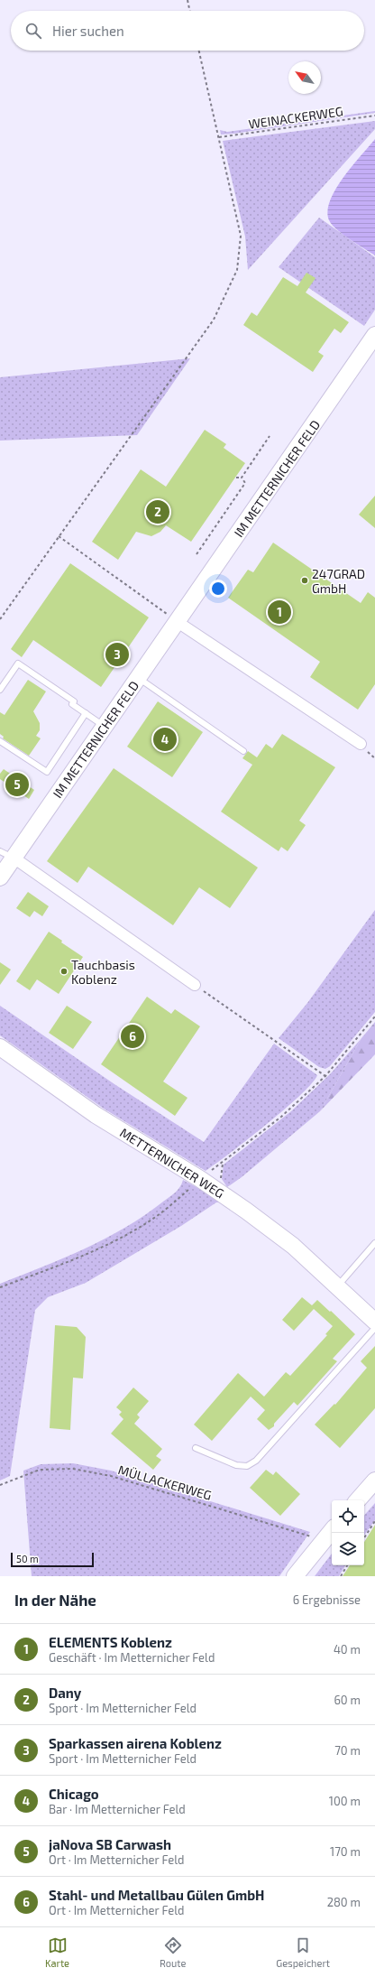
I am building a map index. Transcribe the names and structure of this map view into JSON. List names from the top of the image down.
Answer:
{
  "streets": {
    "street": ["IM METTERNICHER FELD", "METTERNICHER WEG"],
    "path": ["WEINACKERWEG", "MÜLLACKERWEG"]
  },
  "places": ["247GRAD GmbH", "Tauchbasis Koblenz"],
  "scale_bar": "50 m",
  "north": "top left",
  "page": {
    "search": "Hier suchen",
    "pins": [
      "2",
      "1",
      "3",
      "4",
      "5",
      "6"
    ],
    "scale": "50 m",
    "heading": ["In der Nähe", "6 Ergebnisse"],
    "list": [
      {
        "mark": "1",
        "name": "ELEMENTS Koblenz",
        "note": "Geschäft · Im Metternicher Feld",
        "value": "40 m"
      },
      {
        "mark": "2",
        "name": "Dany",
        "note": "Sport · Im Metternicher Feld",
        "value": "60 m"
      },
      {
        "mark": "3",
        "name": "Sparkassen airena Koblenz",
        "note": "Sport · Im Metternicher Feld",
        "value": "70 m"
      },
      {
        "mark": "4",
        "name": "Chicago",
        "note": "Bar · Im Metternicher Feld",
        "value": "100 m"
      },
      {
        "mark": "5",
        "name": "jaNova SB Carwash",
        "note": "Ort · Im Metternicher Feld",
        "value": "170 m"
      },
      {
        "mark": "6",
        "name": "Stahl- und Metallbau Gülen GmbH",
        "note": "Ort · Im Metternicher Feld",
        "value": "280 m"
      }
    ],
    "nav": ["Karte", "Route", "Gespeichert"]
  }
}
